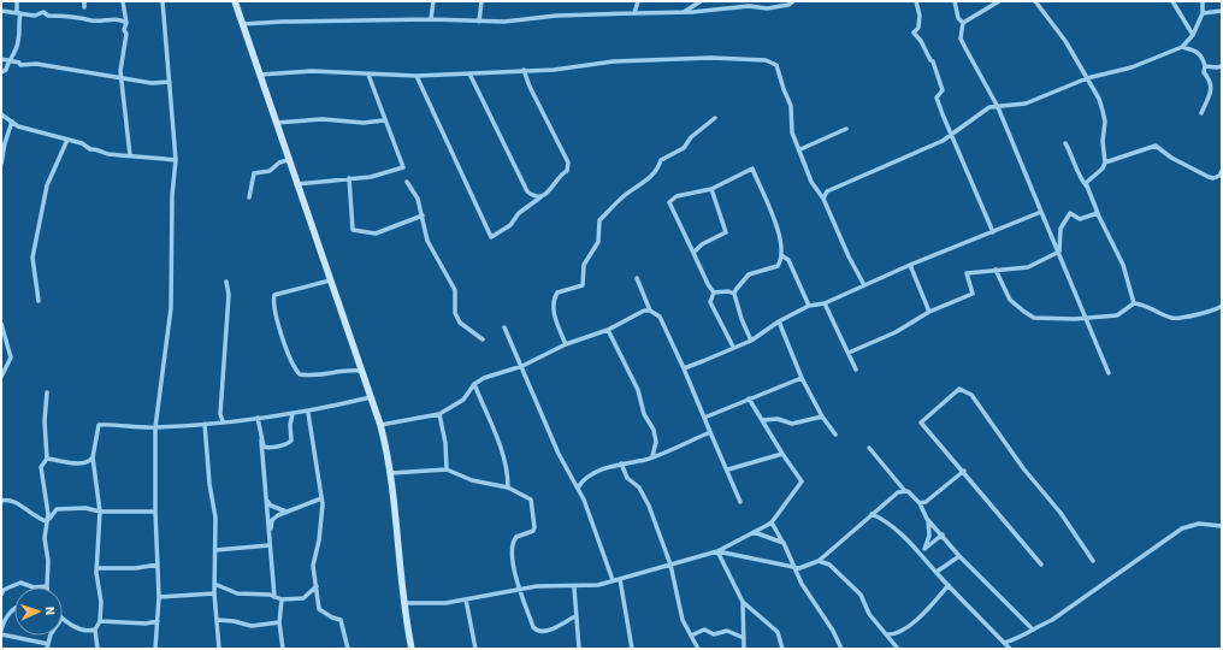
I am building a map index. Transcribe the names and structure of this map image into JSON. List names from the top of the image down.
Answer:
{
  "north": "right"
}
